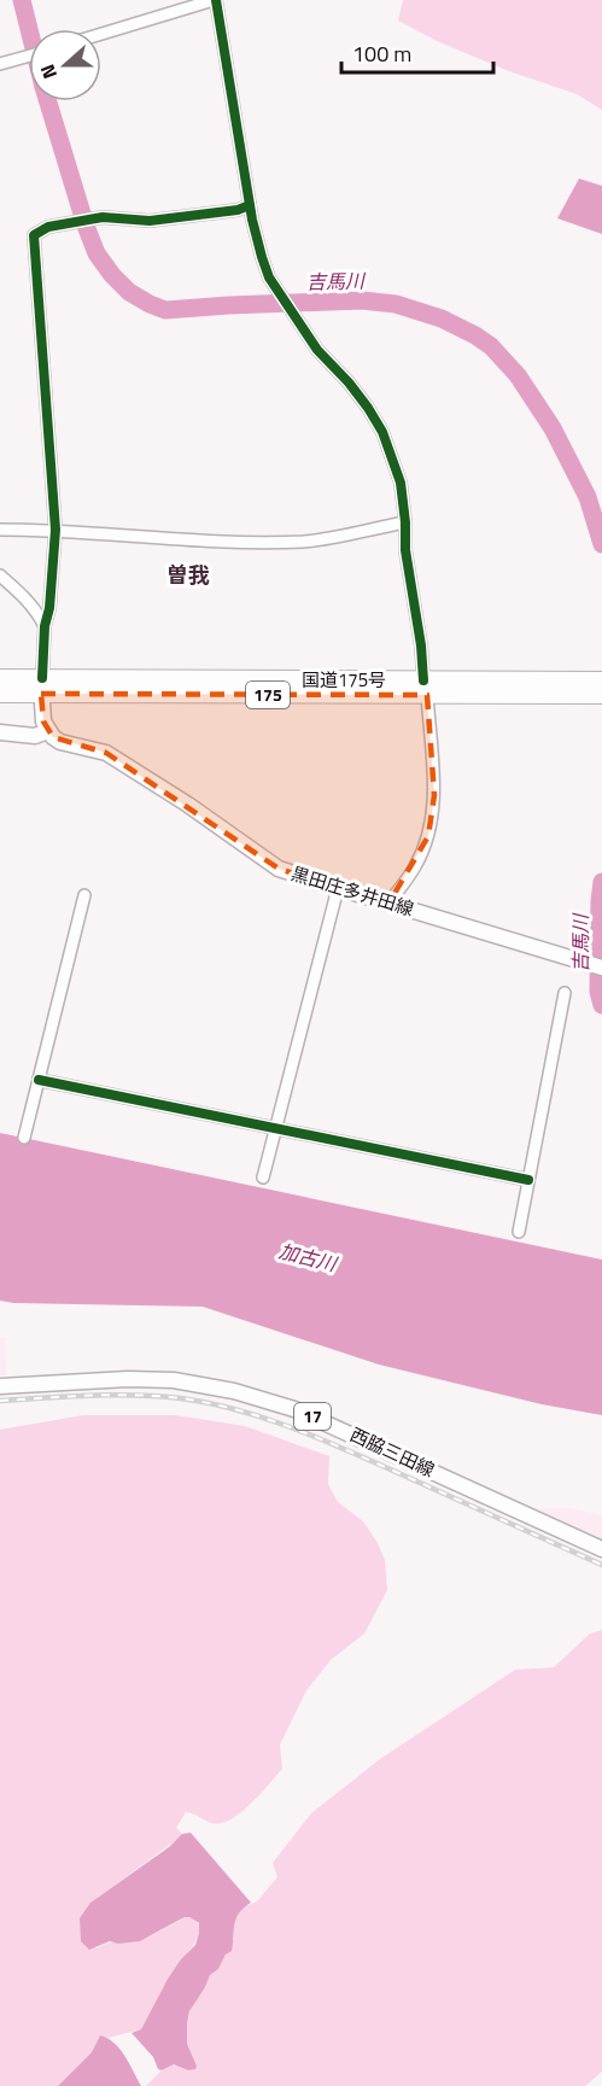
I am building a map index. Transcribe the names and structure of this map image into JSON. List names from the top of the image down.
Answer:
{
  "streets": {
    "highway": ["国道175号", "175"],
    "main road": ["黒田庄多井田線", "17", "西脇三田線"]
  },
  "districts": ["曽我"],
  "water": ["吉馬川", "加古川"],
  "scale_bar": "100 m",
  "north": "left"
}
